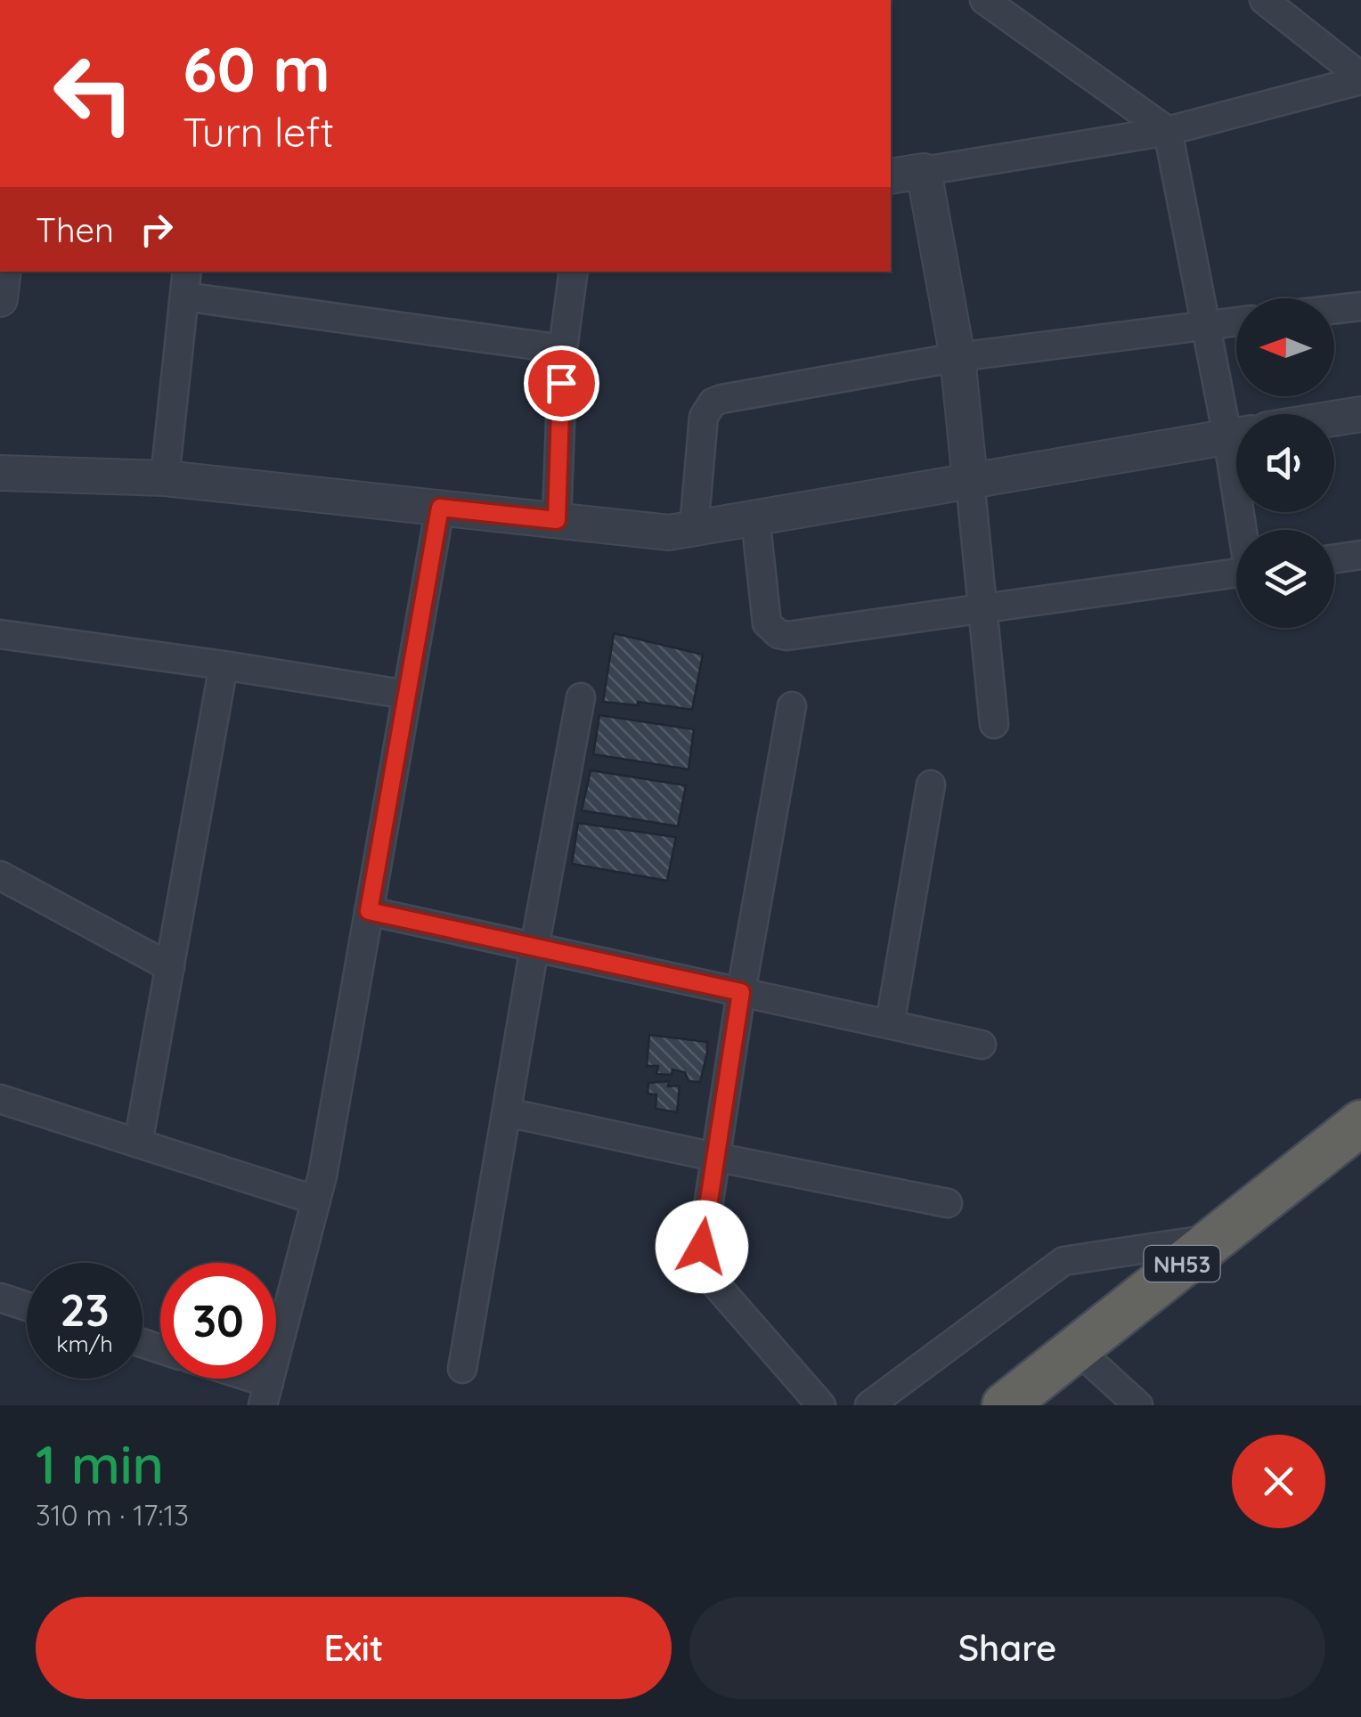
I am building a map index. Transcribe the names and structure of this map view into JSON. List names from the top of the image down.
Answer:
{
  "streets": {
    "highway": ["NH53"]
  },
  "north": "left",
  "page": {
    "turn": ["60 m", "Turn left"],
    "then": "Then",
    "speed": "23 km/h",
    "limit": "30",
    "heading": ["1 min", "310 m · 17:13"],
    "buttons": ["Exit", "Share"]
  }
}
